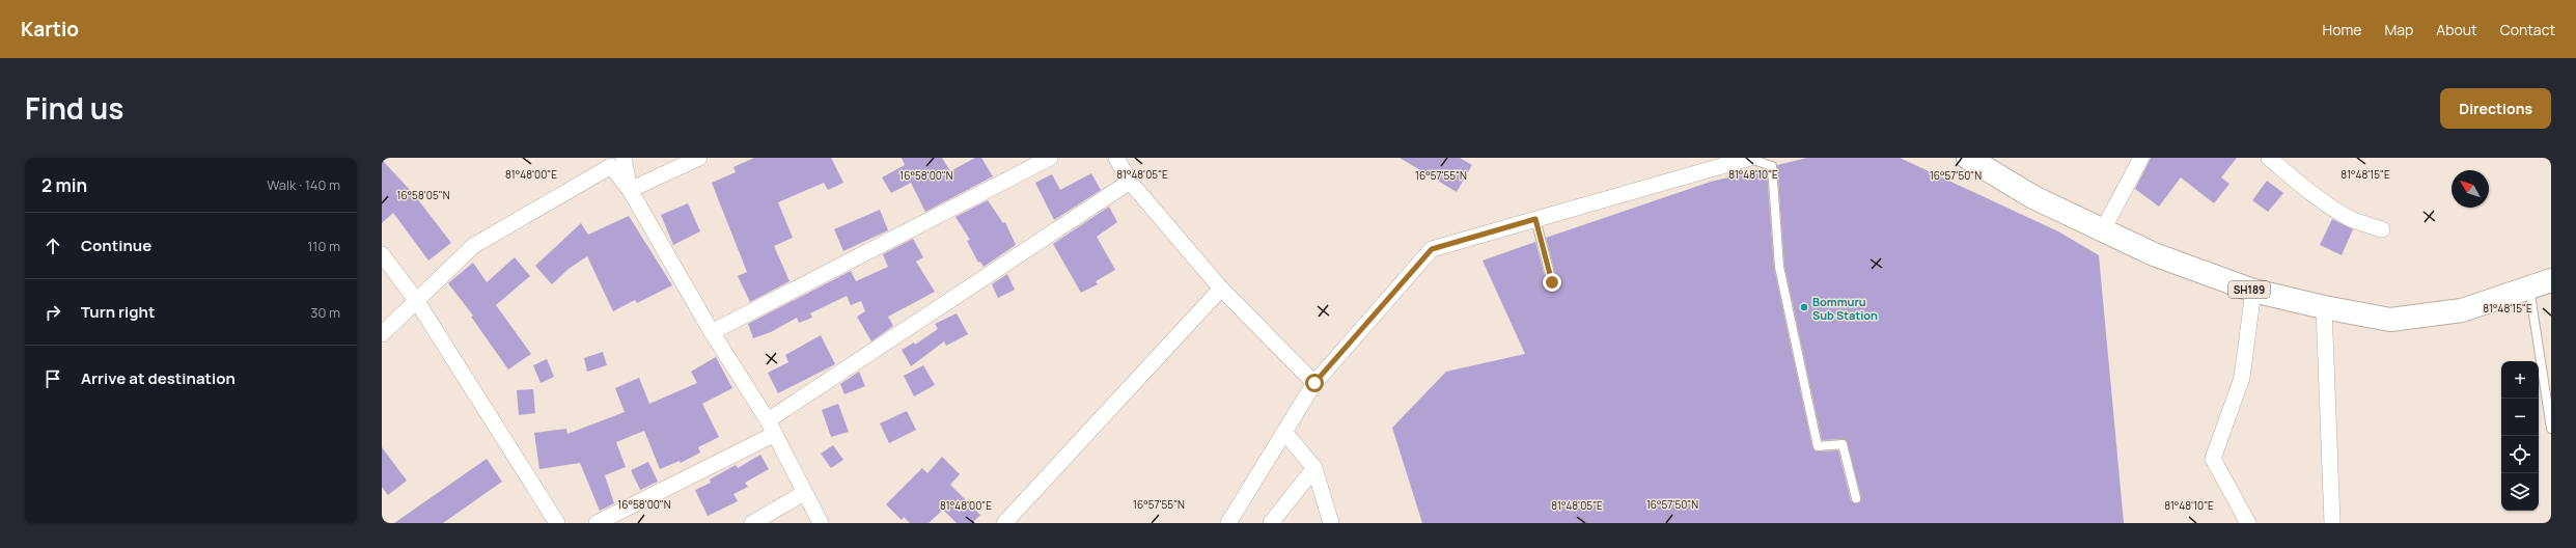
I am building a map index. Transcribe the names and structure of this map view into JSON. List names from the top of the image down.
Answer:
{
  "streets": {
    "main road": ["SH189"]
  },
  "places": ["Bommuru Sub Station"],
  "north": "top left",
  "page": {
    "header": "Kartio",
    "nav": [
      "Home",
      "Map",
      "About",
      "Contact"
    ],
    "title": "Find us",
    "buttons": "Directions",
    "heading": ["2 min", "Walk · 140 m"],
    "list": [
      ["Continue", "110 m"],
      ["Turn right", "30 m"],
      "Arrive at destination"
    ],
    "map_buttons": ["+", "−"]
  },
  "coordinates": [
    "81°48'00\"E",
    "81°48'05\"E",
    "81°48'10\"E",
    "81°48'15\"E",
    "16°58'00\"N",
    "16°57'55\"N",
    "16°57'50\"N",
    "16°58'05\"N"
  ]
}
